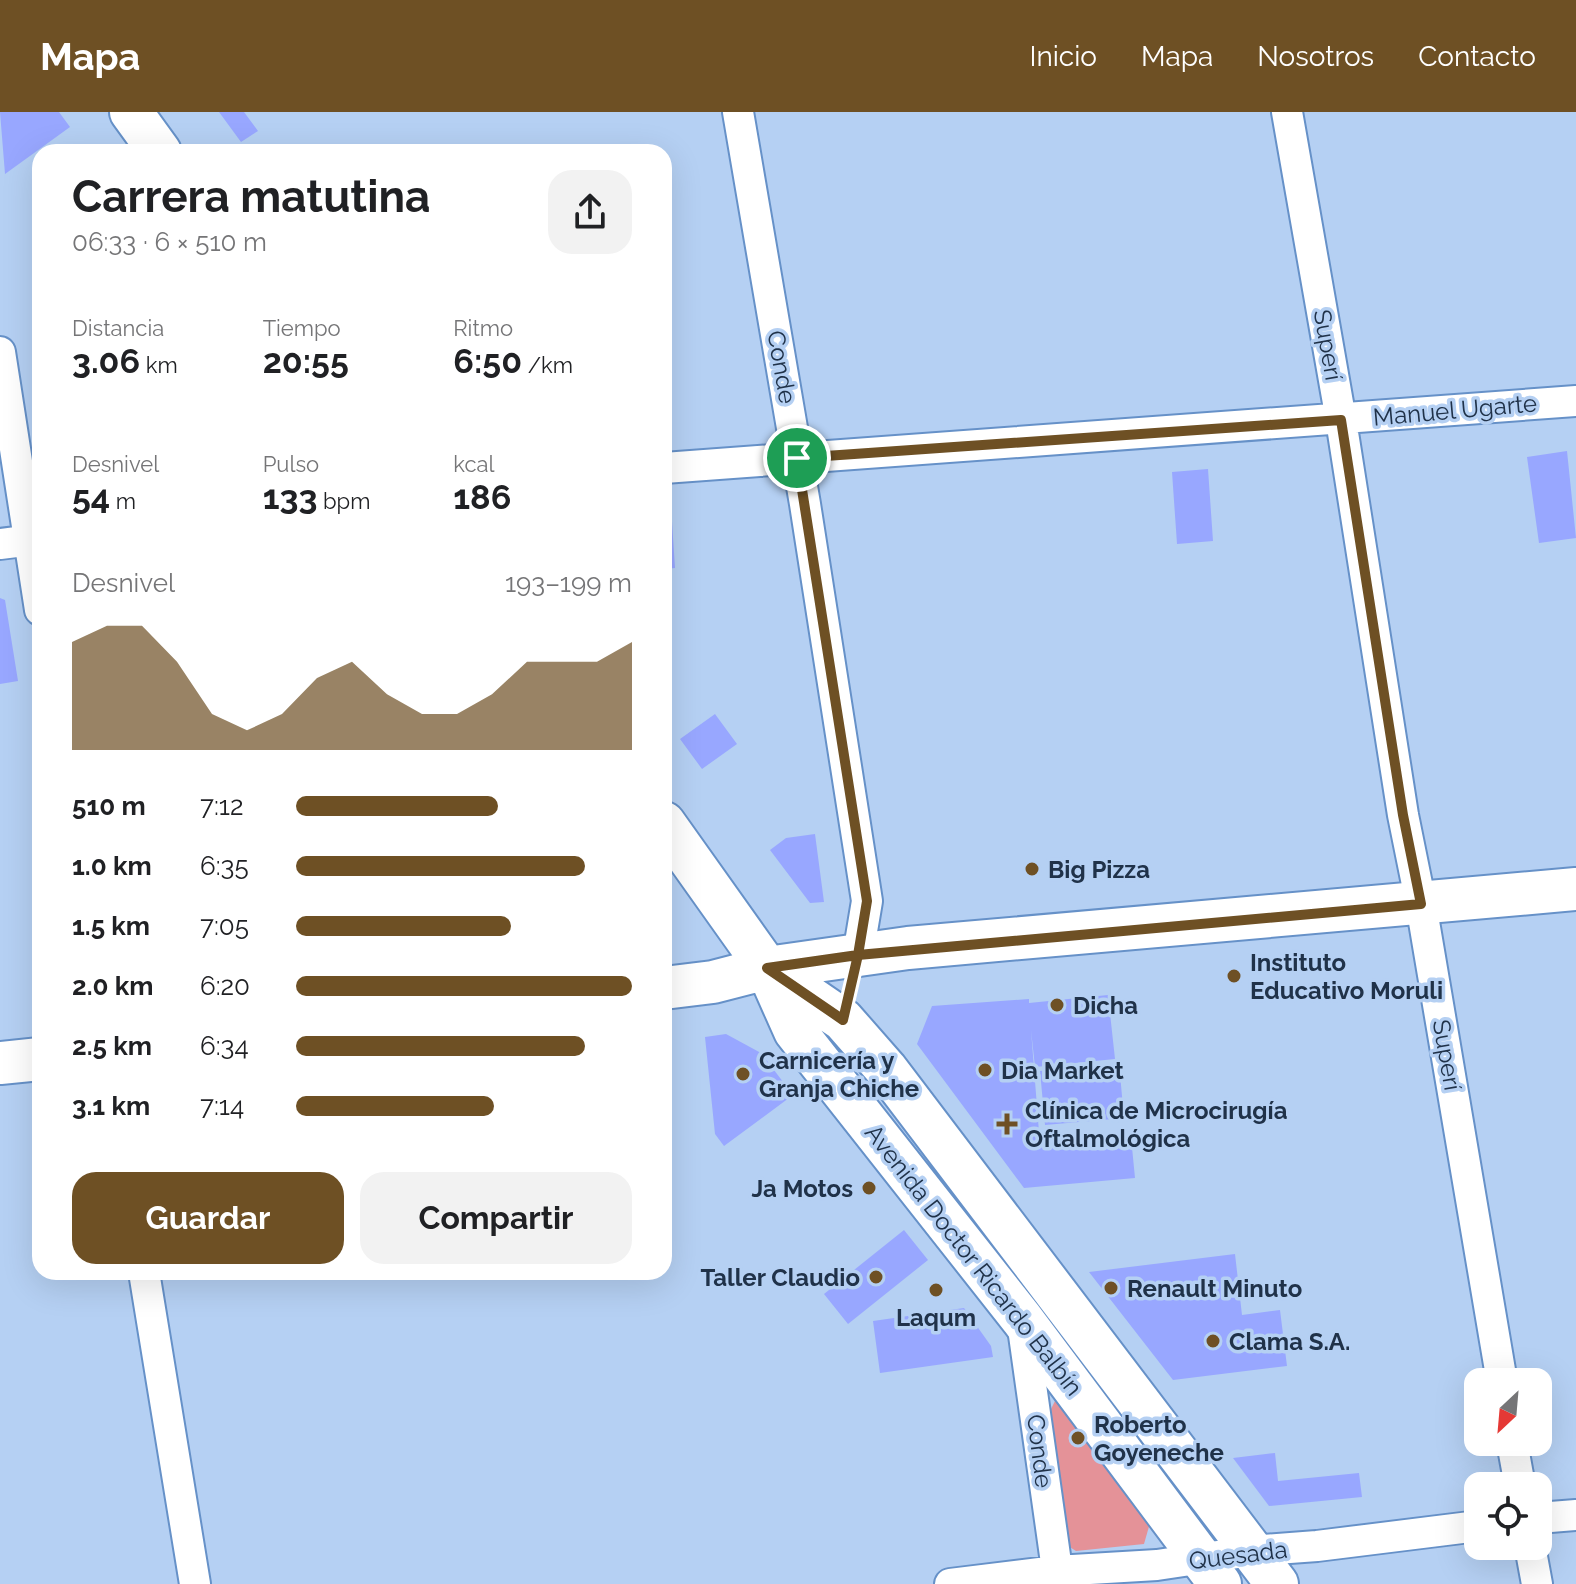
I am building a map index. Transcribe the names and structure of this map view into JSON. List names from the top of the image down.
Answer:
{
  "streets": {
    "main road": ["Avenida Doctor Ricardo Balbín"],
    "street": [
      "Superí",
      "Conde",
      "Manuel Ugarte",
      "Quesada"
    ]
  },
  "crossings": [
    ["Superí", "Manuel Ugarte"],
    ["Conde", "Manuel Ugarte"],
    ["Conde", "Avenida Doctor Ricardo Balbín"],
    ["Conde", "Quesada"],
    ["Avenida Doctor Ricardo Balbín", "Quesada"]
  ],
  "places": {
    "other": [
      "Big Pizza",
      "Instituto Educativo Moruli",
      "Dicha",
      "Dia Market",
      "Carnicería y Granja Chiche",
      "Ja Motos",
      "Taller Claudio",
      "Renault Minuto",
      "Laqum",
      "Clama S.A.",
      "Roberto Goyeneche"
    ],
    "health": ["Clínica de Microcirugía Oftalmológica"]
  },
  "north": "bottom left",
  "page": {
    "header": "Mapa",
    "nav": [
      "Inicio",
      "Mapa",
      "Nosotros",
      "Contacto"
    ],
    "heading": ["Carrera matutina", "06:33 · 6 × 510 m"],
    "stats": [
      ["Distancia", "3.06 km"],
      ["Tiempo", "20:55"],
      ["Ritmo", "6:50 /km"],
      ["Desnivel", "54 m"],
      ["Pulso", "133 bpm"],
      ["kcal", "186"]
    ],
    "chart": ["Desnivel", "193–199 m"],
    "list": [
      {
        "name": "510 m",
        "note": "7:12"
      },
      {
        "name": "1.0 km",
        "note": "6:35"
      },
      {
        "name": "1.5 km",
        "note": "7:05"
      },
      {
        "name": "2.0 km",
        "note": "6:20"
      },
      {
        "name": "2.5 km",
        "note": "6:34"
      },
      {
        "name": "3.1 km",
        "note": "7:14"
      }
    ],
    "buttons": ["Guardar", "Compartir"]
  }
}
